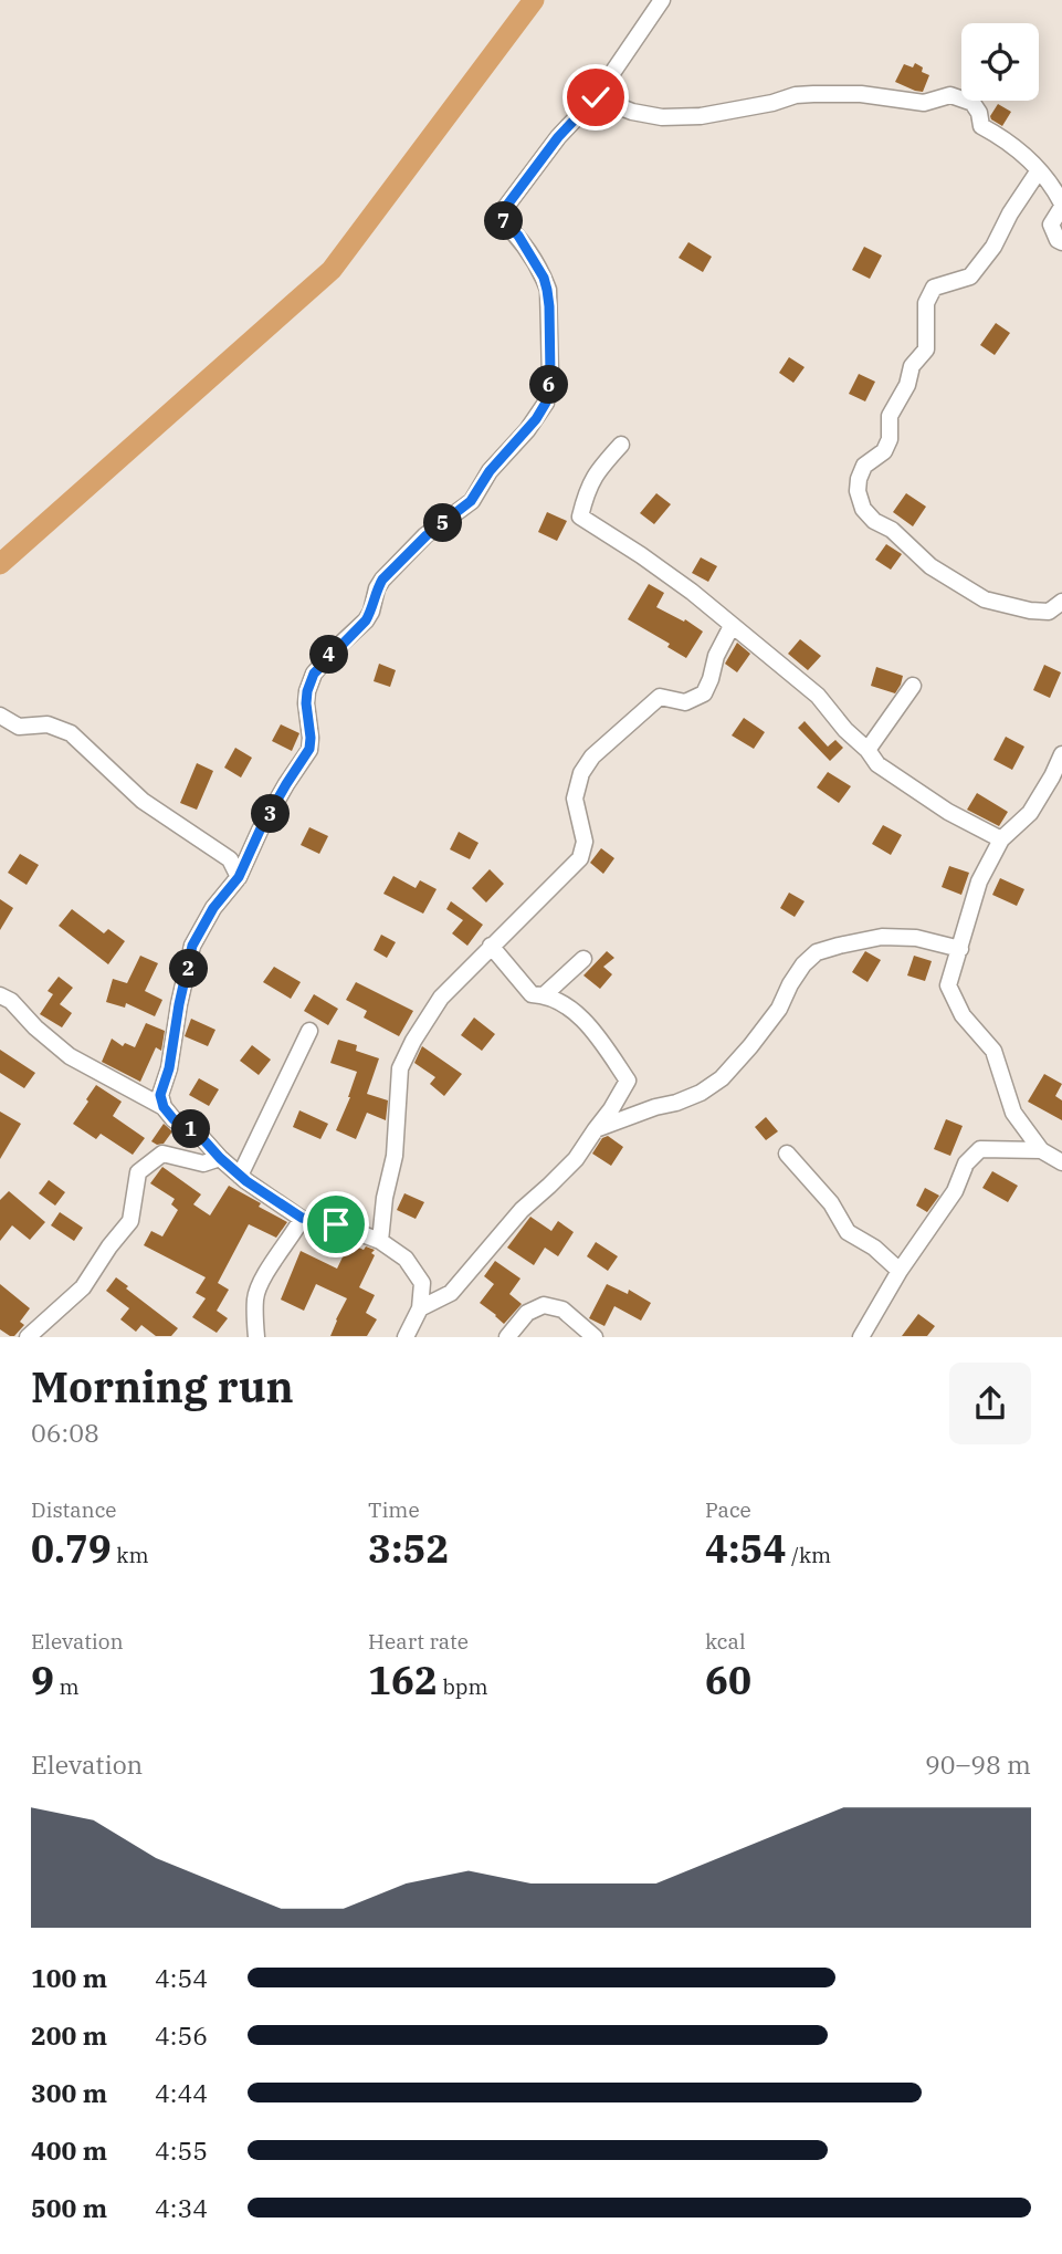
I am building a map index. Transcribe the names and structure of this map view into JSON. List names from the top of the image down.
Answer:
{
  "page": {
    "pins": [
      "7",
      "6",
      "5",
      "4",
      "3",
      "2",
      "1"
    ],
    "heading": ["Morning run", "06:08"],
    "stats": [
      ["Distance", "0.79 km"],
      ["Time", "3:52"],
      ["Pace", "4:54 /km"],
      ["Elevation", "9 m"],
      ["Heart rate", "162 bpm"],
      ["kcal", "60"]
    ],
    "chart": ["Elevation", "90–98 m"],
    "list": [
      {
        "name": "100 m",
        "note": "4:54"
      },
      {
        "name": "200 m",
        "note": "4:56"
      },
      {
        "name": "300 m",
        "note": "4:44"
      },
      {
        "name": "400 m",
        "note": "4:55"
      },
      {
        "name": "500 m",
        "note": "4:34"
      }
    ]
  }
}
